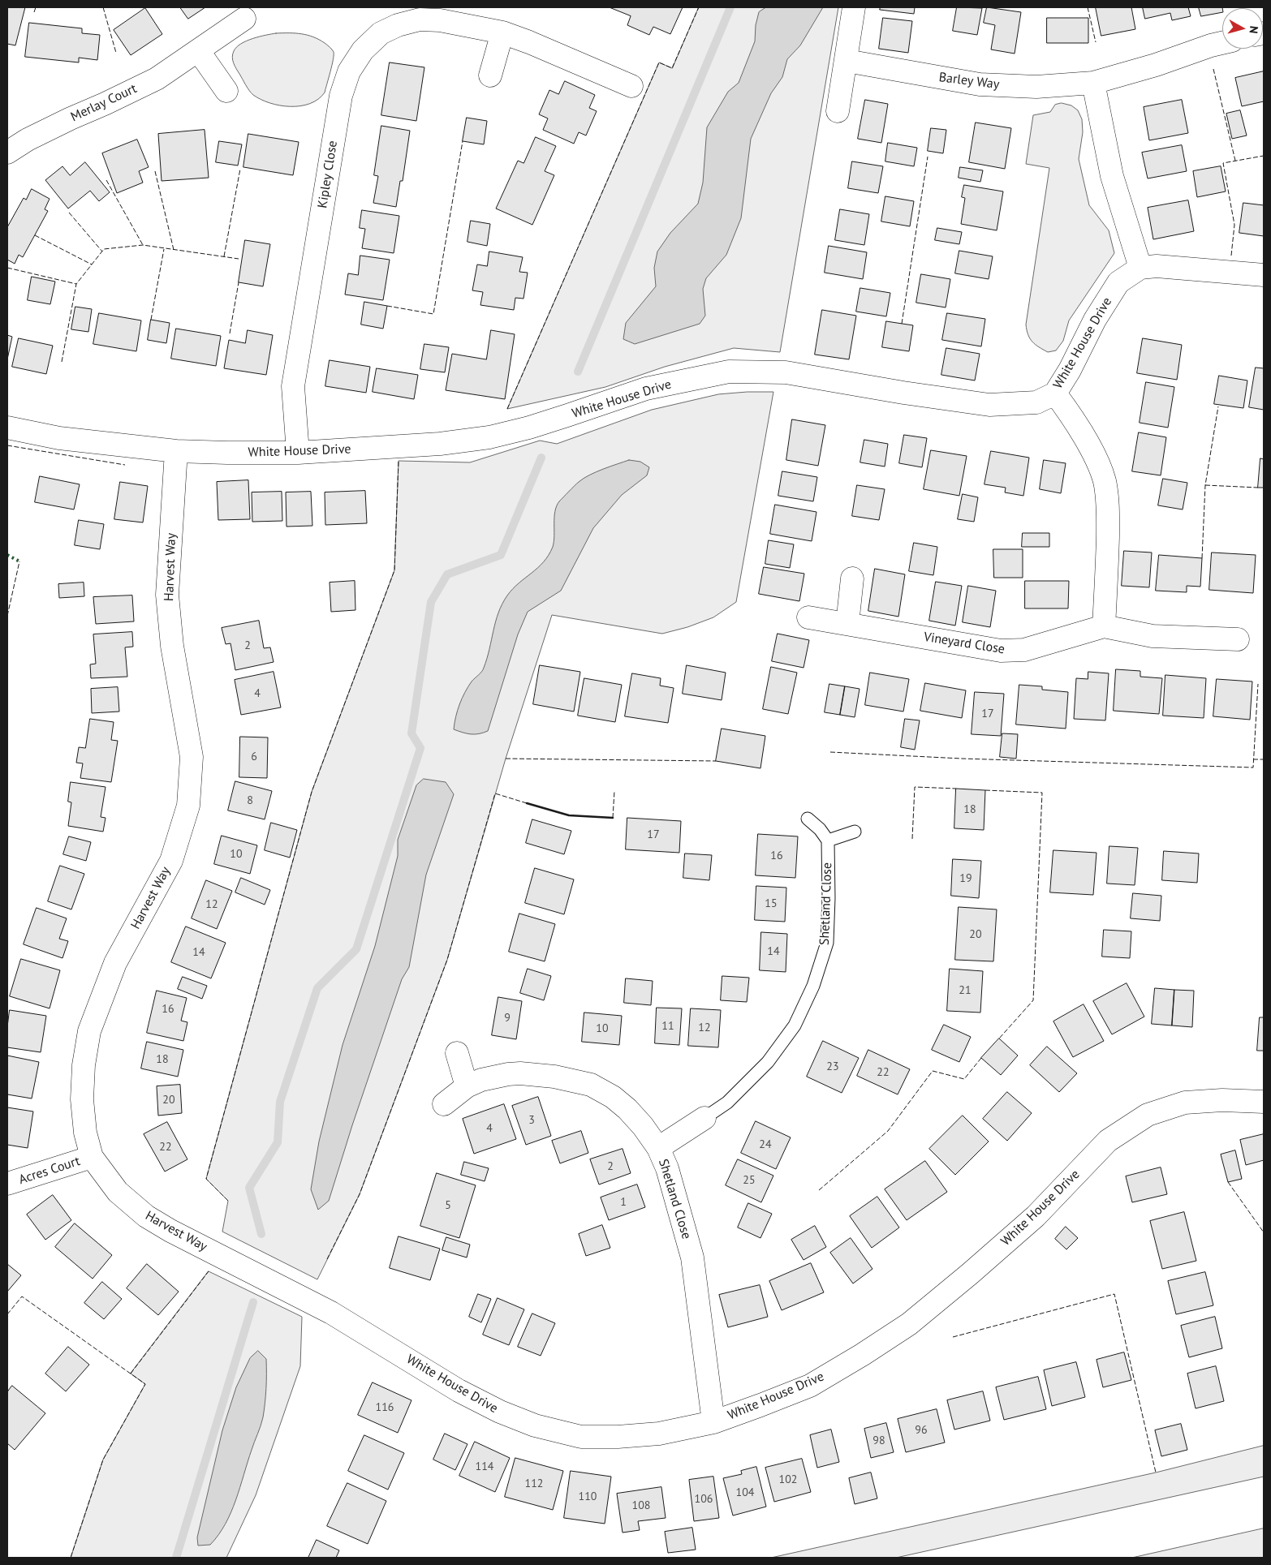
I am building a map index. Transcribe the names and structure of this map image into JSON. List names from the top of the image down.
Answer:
{
  "streets": {
    "street": [
      "Barley Way",
      "Merlay Court",
      "Kipley Close",
      "White House Drive",
      "Harvest Way",
      "Vineyard Close",
      "Shetland Close",
      "Acres Court"
    ]
  },
  "crossings": [
    ["Kipley Close", "White House Drive"],
    ["White House Drive", "Harvest Way"],
    ["White House Drive", "Shetland Close"],
    ["Harvest Way", "Acres Court"]
  ],
  "house_numbers": [
    "2",
    "4",
    "17",
    "6",
    "8",
    "18",
    "17",
    "10",
    "16",
    "19",
    "15",
    "12",
    "20",
    "14",
    "14",
    "21",
    "16",
    "9",
    "11",
    "12",
    "10",
    "18",
    "23",
    "22",
    "20",
    "3",
    "4",
    "24",
    "22",
    "2",
    "25",
    "1",
    "5",
    "116",
    "96",
    "98",
    "114",
    "102",
    "112",
    "104",
    "110",
    "106",
    "108"
  ],
  "north": "right"
}
